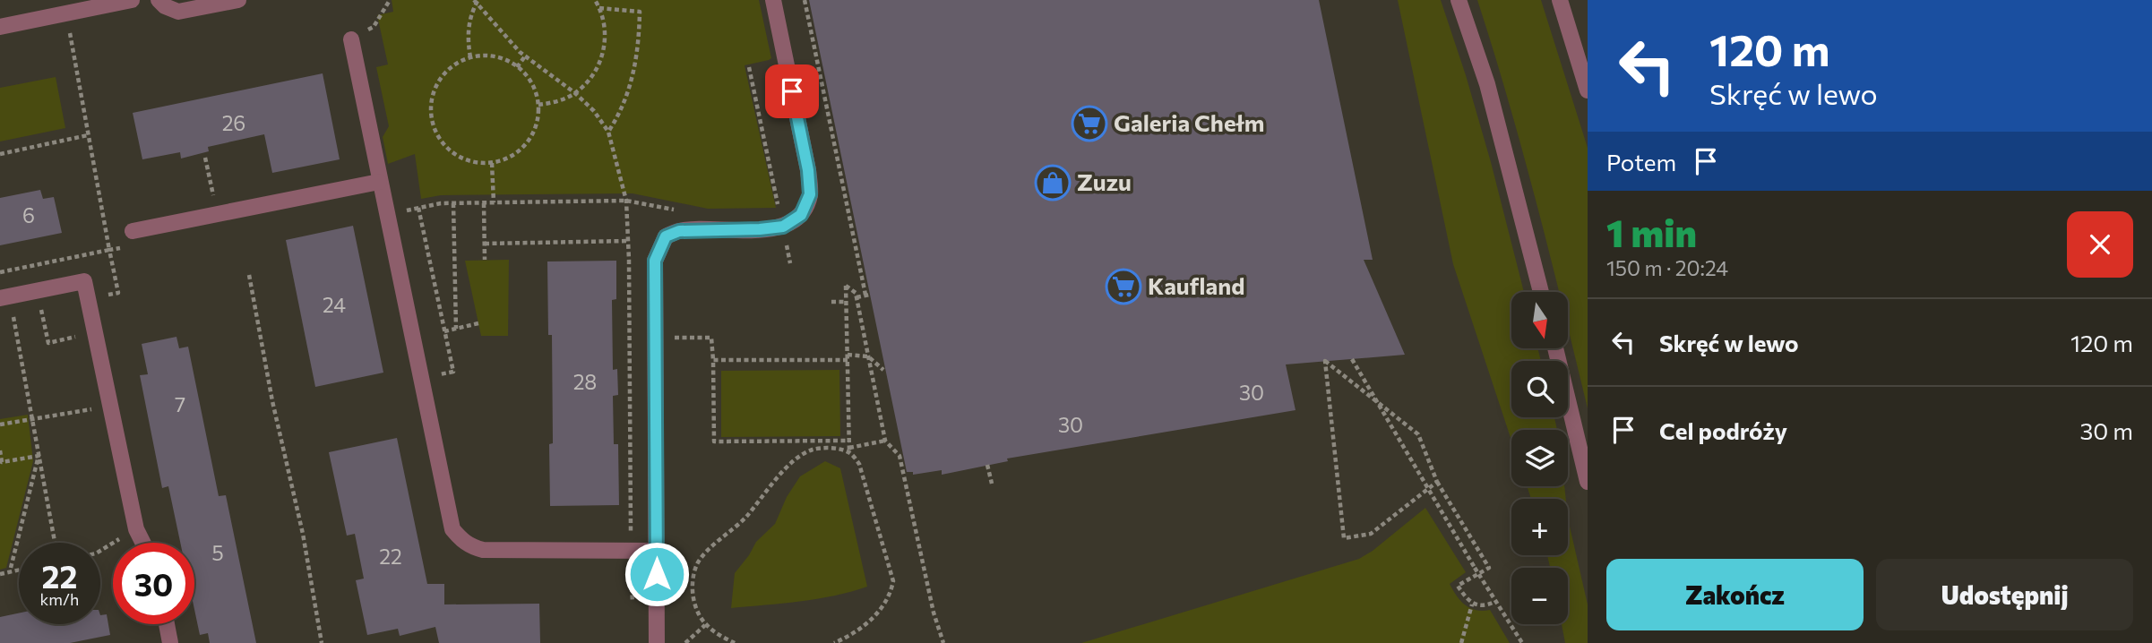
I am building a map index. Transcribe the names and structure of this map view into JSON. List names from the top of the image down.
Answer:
{
  "places": {
    "supermarket": ["Galeria Chełm", "Kaufland"],
    "shop": ["Zuzu"]
  },
  "house_numbers": [
    "26",
    "6",
    "24",
    "28",
    "30",
    "7",
    "30",
    "5",
    "22"
  ],
  "north": "bottom",
  "page": {
    "turn": ["120 m", "Skręć w lewo"],
    "then": "Potem",
    "heading": ["1 min", "150 m · 20:24"],
    "map_buttons": ["+", "−"],
    "list": [
      {
        "name": "Skręć w lewo",
        "value": "120 m"
      },
      {
        "name": "Cel podróży",
        "value": "30 m"
      }
    ],
    "speed": "22 km/h",
    "limit": "30",
    "buttons": ["Zakończ", "Udostępnij"]
  }
}
